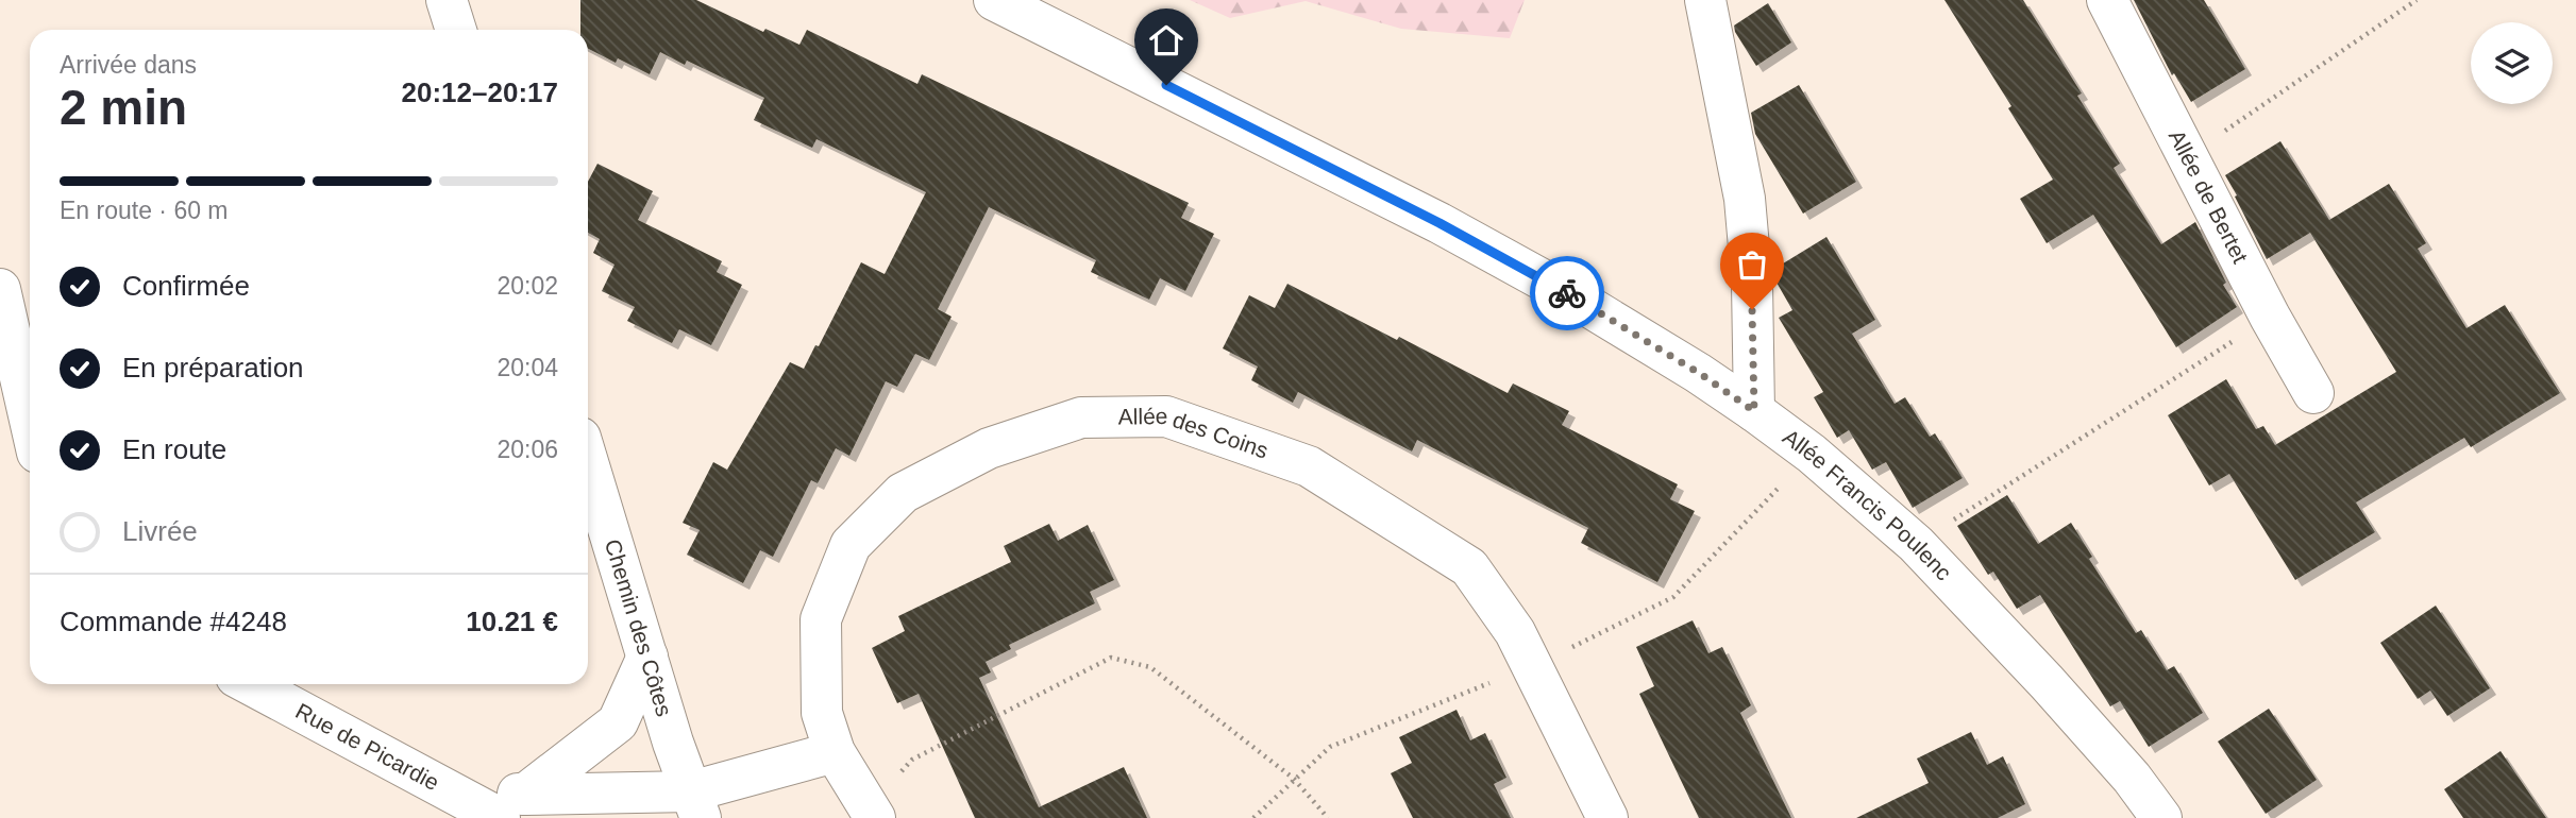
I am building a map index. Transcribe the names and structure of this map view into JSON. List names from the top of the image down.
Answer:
{
  "streets": {
    "street": [
      "Allée de Bertet",
      "Allée des Coins",
      "Allée Francis Poulenc",
      "Chemin des Côtes",
      "Rue de Picardie"
    ]
  },
  "crossings": [
    ["Allée des Coins", "Rue de Picardie"],
    ["Chemin des Côtes", "Rue de Picardie"]
  ],
  "page": {
    "heading": ["2 min", "Arrivée dans", "20:12–20:17"],
    "panel": ["Commande #4248", "10.21 €"],
    "bar": "En route · 60 m",
    "list": [
      ["Confirmée", "20:02"],
      ["En préparation", "20:04"],
      ["En route", "20:06"],
      "Livrée"
    ]
  }
}
